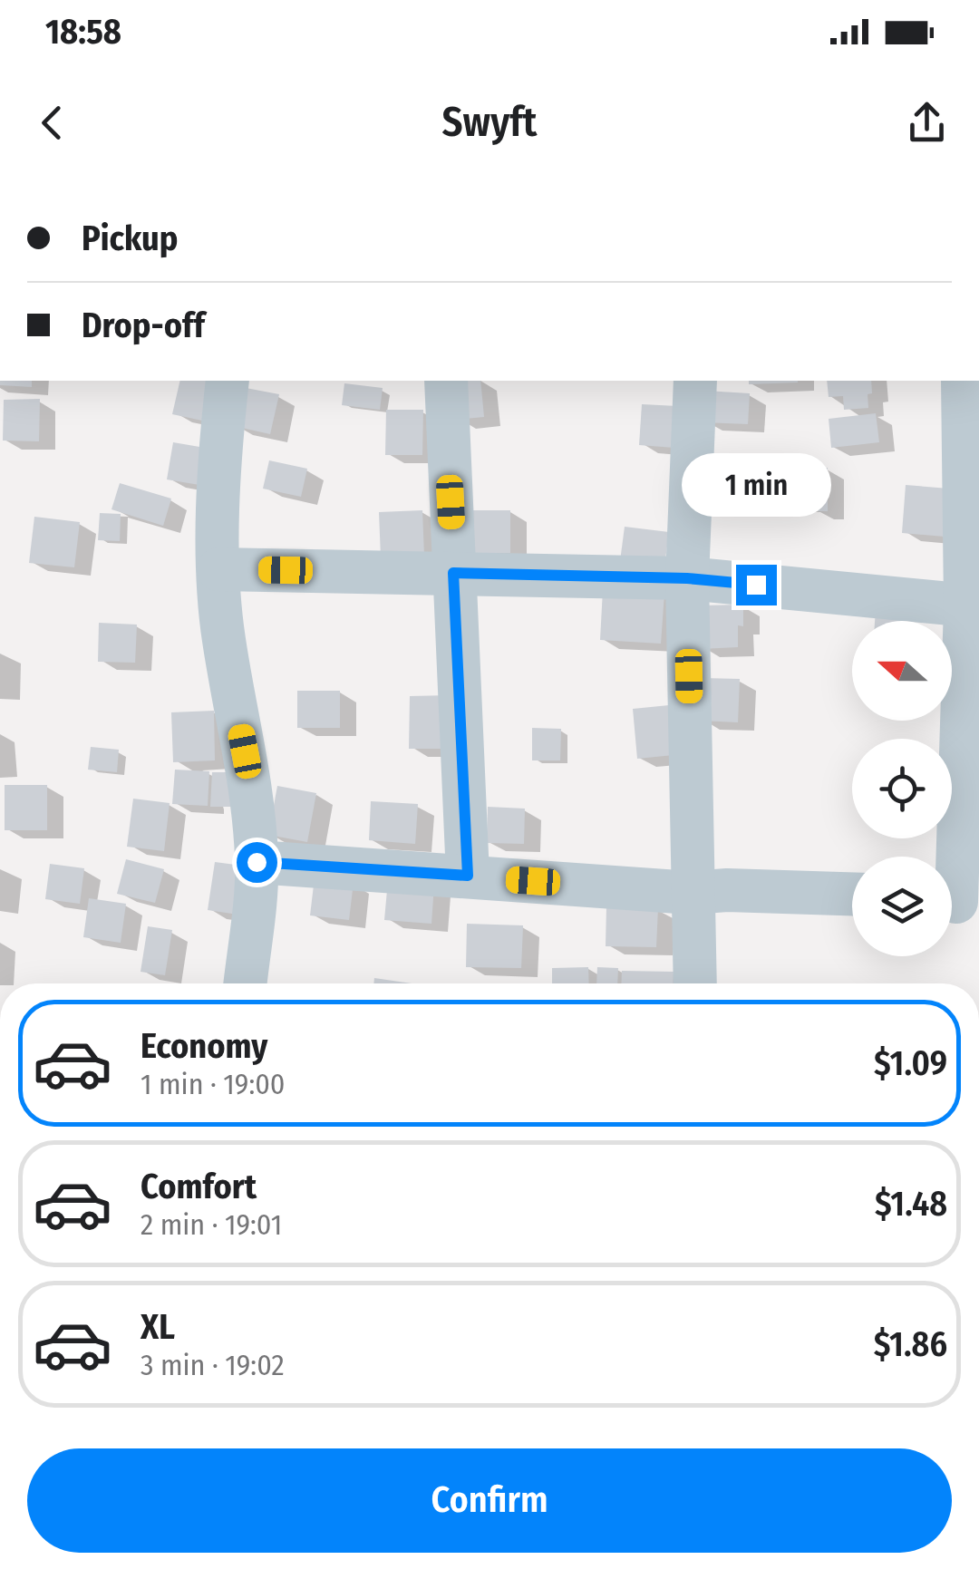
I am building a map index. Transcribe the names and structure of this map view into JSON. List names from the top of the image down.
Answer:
{
  "north": "left",
  "page": {
    "status": "18:58",
    "header": "Swyft",
    "banner": ["Pickup", "Drop-off"],
    "bubble": "1 min",
    "list": [
      {
        "name": "Economy",
        "note": "1 min · 19:00",
        "value": "$1.09"
      },
      {
        "name": "Comfort",
        "note": "2 min · 19:01",
        "value": "$1.48"
      },
      {
        "name": "XL",
        "note": "3 min · 19:02",
        "value": "$1.86"
      }
    ],
    "buttons": "Confirm"
  }
}
